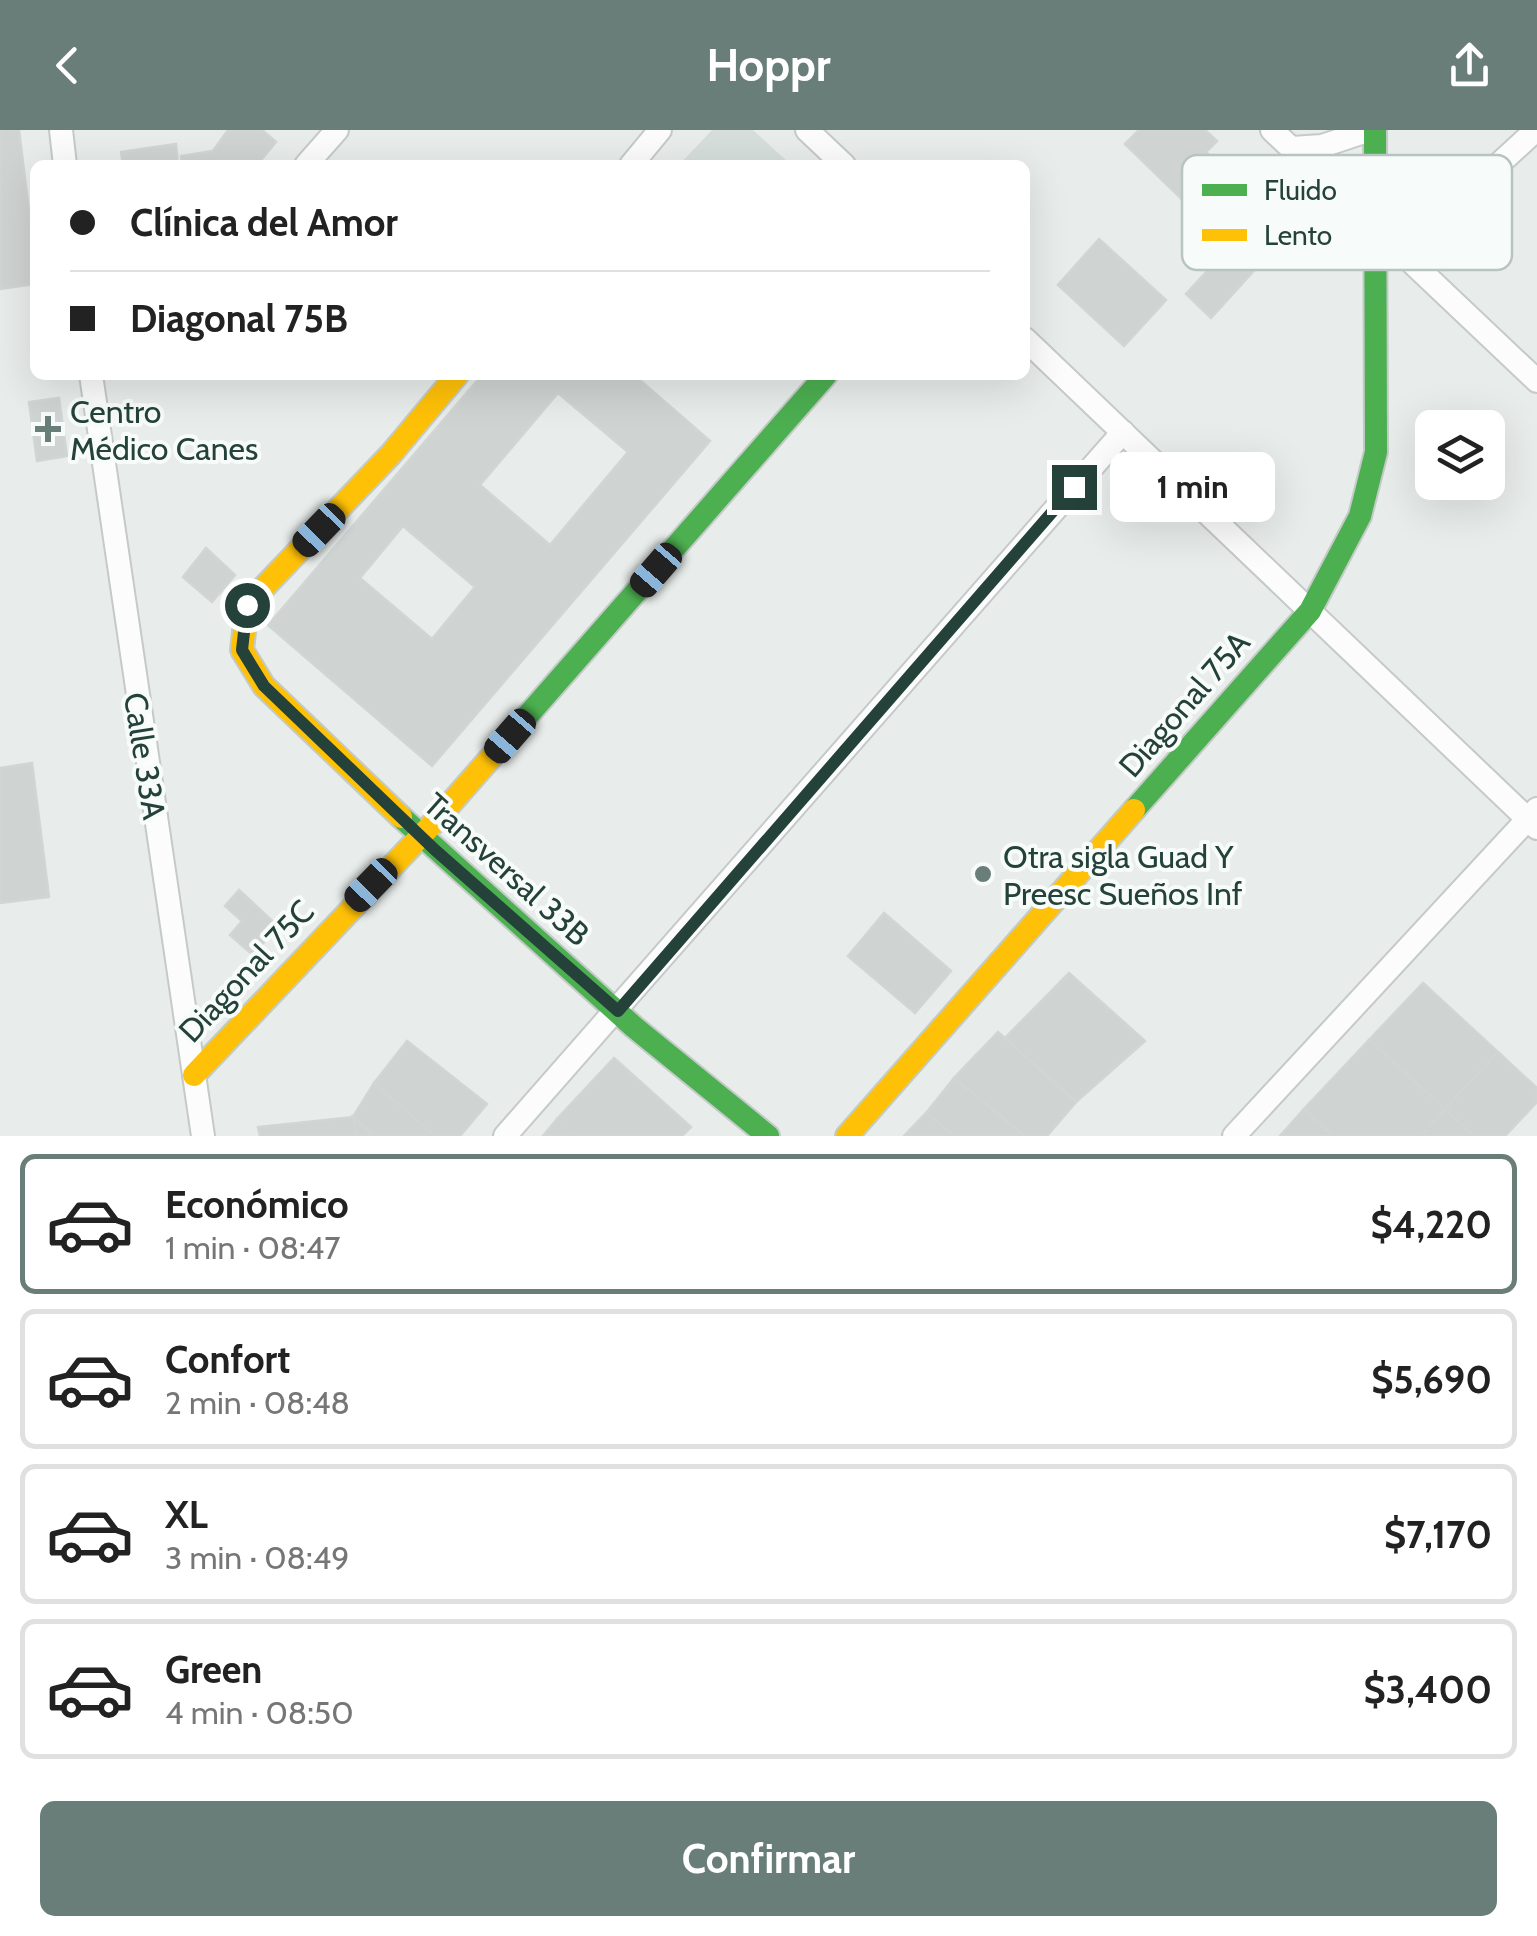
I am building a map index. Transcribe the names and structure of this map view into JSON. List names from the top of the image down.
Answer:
{
  "streets": {
    "street": [
      "Diagonal 75A",
      "Calle 33A",
      "Transversal 33B",
      "Diagonal 75C"
    ]
  },
  "crossings": [
    ["Calle 33A", "Diagonal 75C"],
    ["Transversal 33B", "Diagonal 75C"]
  ],
  "places": {
    "health": ["Centro Médico Canes"],
    "other": ["Otra sigla Guad Y Preesc Sueños Inf"]
  },
  "legend": ["Fluido", "Lento"],
  "page": {
    "header": "Hoppr",
    "banner": ["Clínica del Amor", "Diagonal 75B"],
    "bubble": "1 min",
    "list": [
      {
        "name": "Económico",
        "note": "1 min · 08:47",
        "value": "$4,220"
      },
      {
        "name": "Confort",
        "note": "2 min · 08:48",
        "value": "$5,690"
      },
      {
        "name": "XL",
        "note": "3 min · 08:49",
        "value": "$7,170"
      },
      {
        "name": "Green",
        "note": "4 min · 08:50",
        "value": "$3,400"
      }
    ],
    "buttons": "Confirmar"
  }
}
